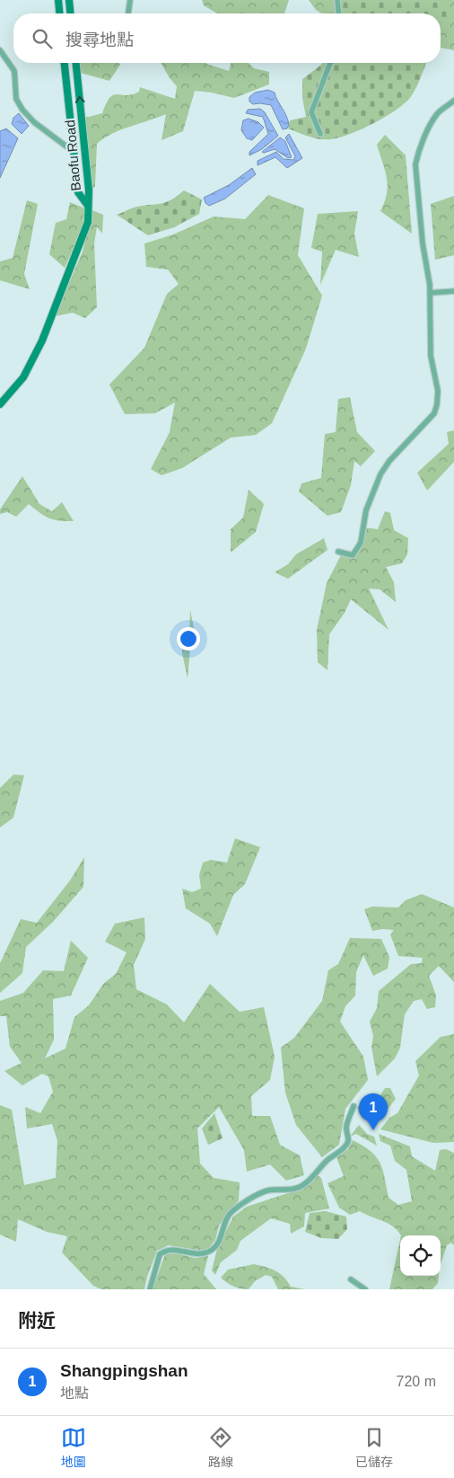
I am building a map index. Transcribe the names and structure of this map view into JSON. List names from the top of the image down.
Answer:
{
  "streets": {
    "street": ["Baofu Road"]
  },
  "page": {
    "search": "搜尋地點",
    "pins": "1",
    "heading": "附近",
    "list": [
      {
        "mark": "1",
        "name": "Shangpingshan",
        "note": "地點",
        "value": "720 m"
      }
    ],
    "nav": ["地圖", "路線", "已儲存"]
  }
}
